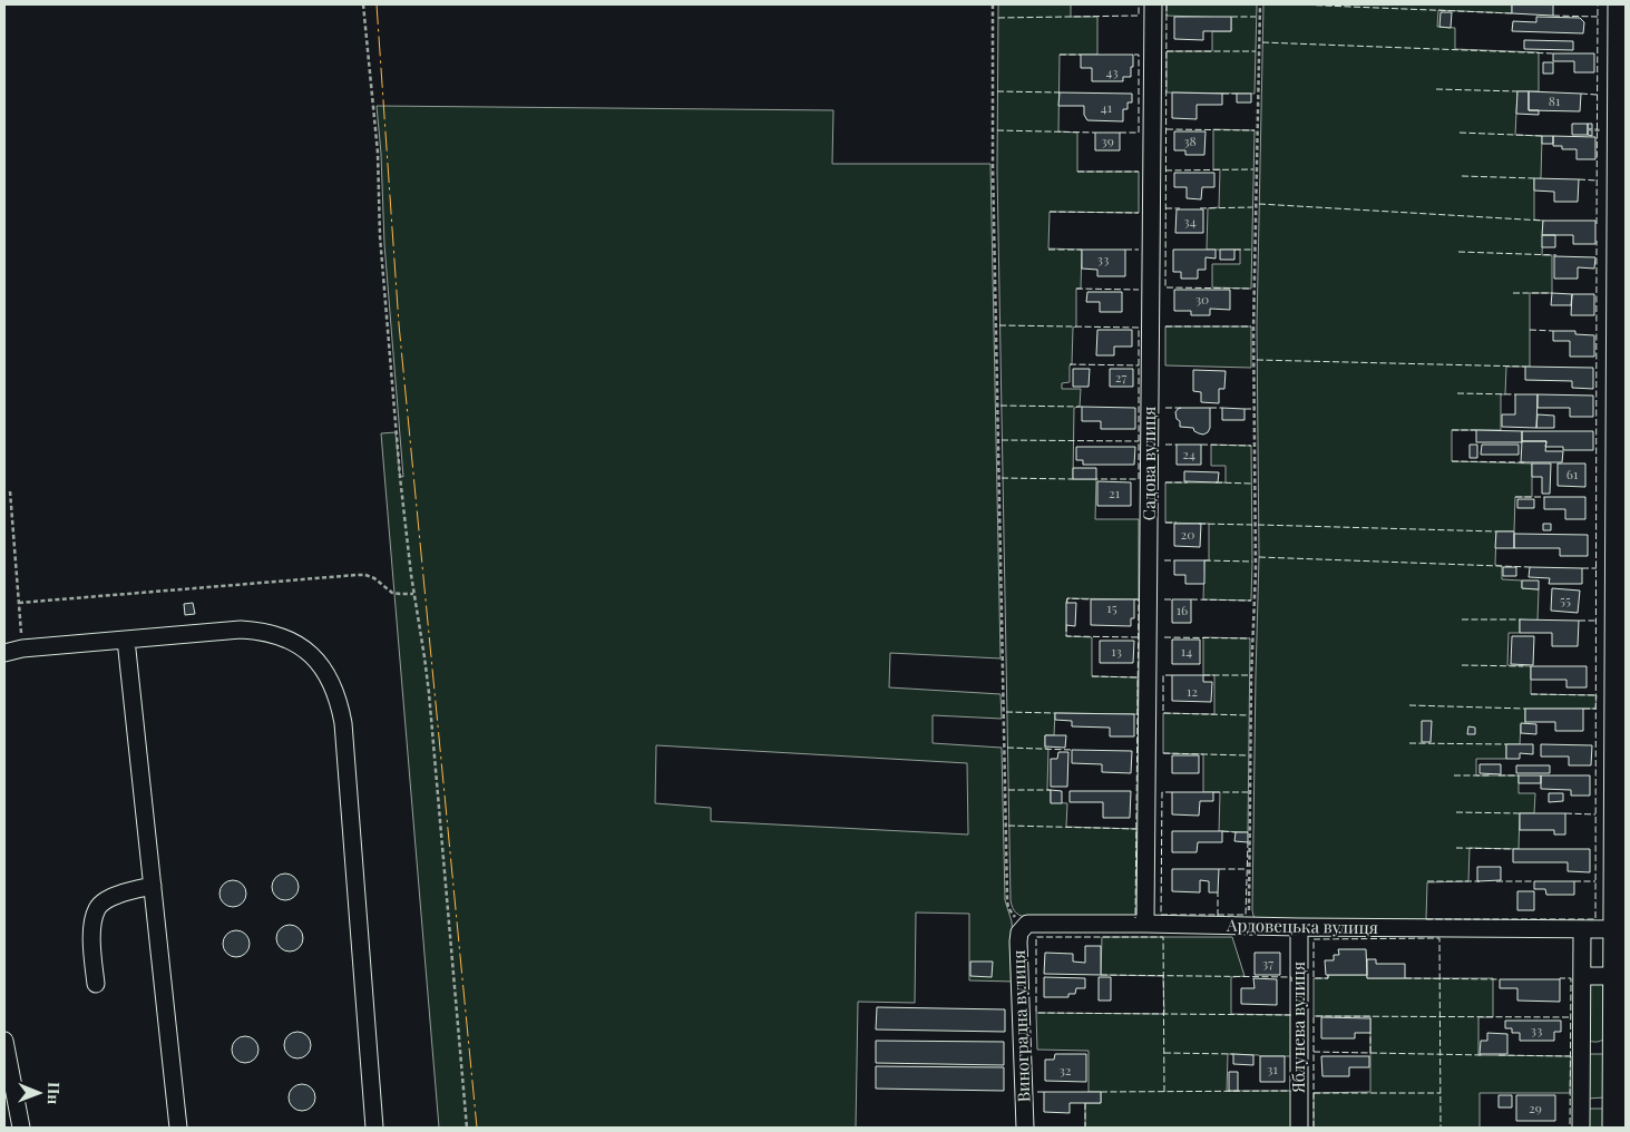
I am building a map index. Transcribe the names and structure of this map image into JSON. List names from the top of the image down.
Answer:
{
  "streets": {
    "street": [
      "Садова вулиця",
      "Ардовецька вулиця",
      "Виноградна вулиця",
      "Яблунева вулиця"
    ]
  },
  "crossings": [
    ["Садова вулиця", "Ардовецька вулиця"],
    ["Ардовецька вулиця", "Виноградна вулиця"],
    ["Ардовецька вулиця", "Яблунева вулиця"]
  ],
  "house_numbers": [
    "43",
    "81",
    "41",
    "39",
    "38",
    "34",
    "33",
    "30",
    "27",
    "24",
    "61",
    "21",
    "20",
    "55",
    "15",
    "16",
    "13",
    "14",
    "12",
    "37",
    "33",
    "31",
    "32",
    "29"
  ],
  "north": "right"
}
